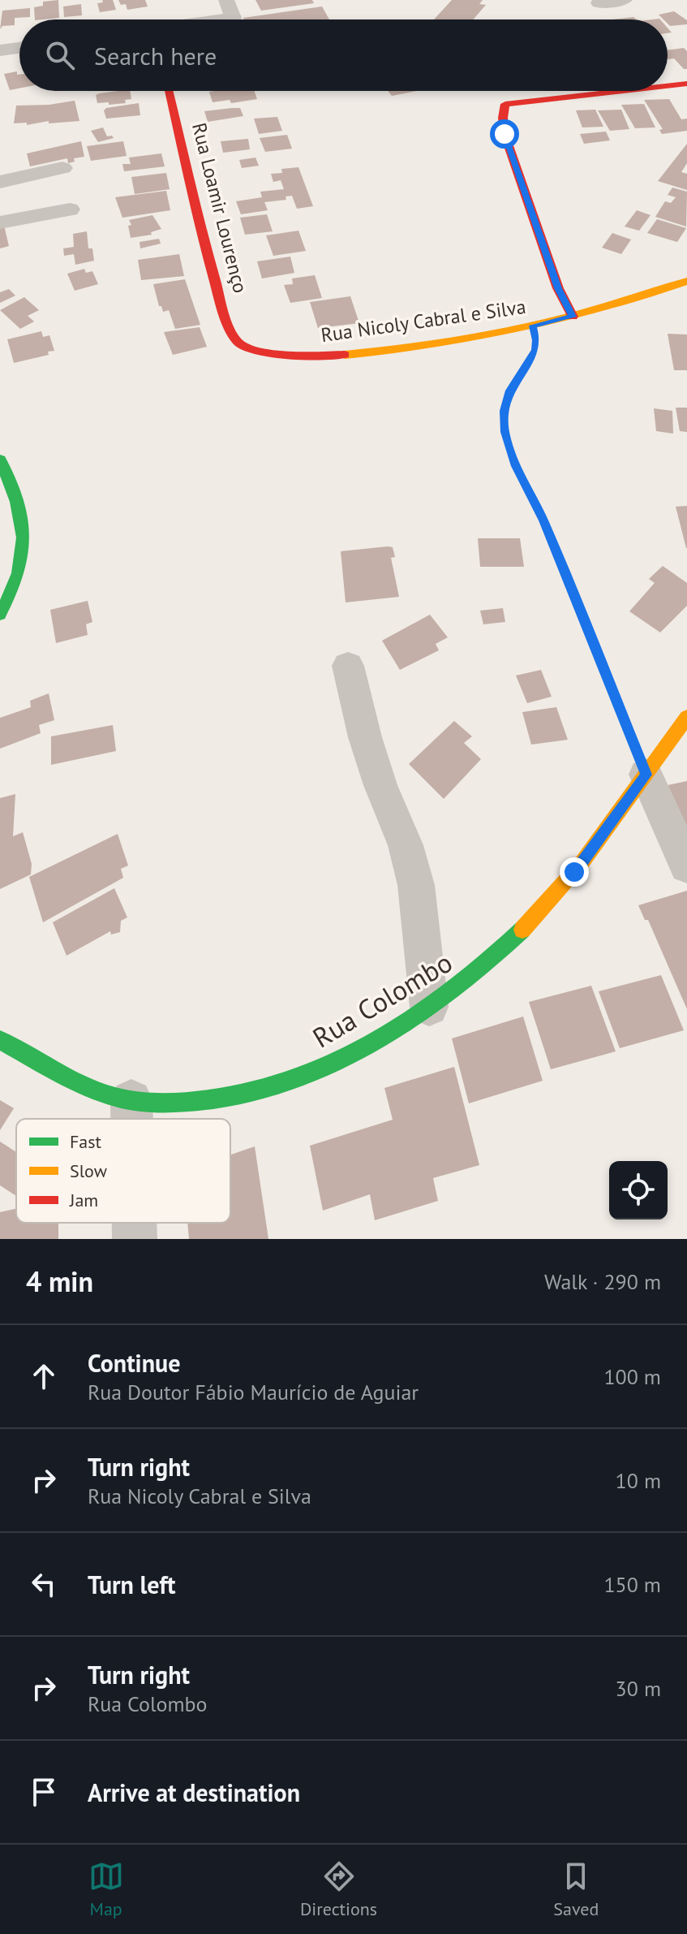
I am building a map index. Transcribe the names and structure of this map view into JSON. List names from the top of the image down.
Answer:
{
  "streets": {
    "street": ["Rua Loamir Lourenço", "Rua Nicoly Cabral e Silva", "Rua Colombo"]
  },
  "crossings": [
    ["Rua Loamir Lourenço", "Rua Nicoly Cabral e Silva"]
  ],
  "legend": ["Fast", "Slow", "Jam"],
  "page": {
    "search": "Search here",
    "heading": ["4 min", "Walk · 290 m"],
    "list": [
      ["Continue", "Rua Doutor Fábio Maurício de Aguiar", "100 m"],
      ["Turn right", "Rua Nicoly Cabral e Silva", "10 m"],
      ["Turn left", "150 m"],
      ["Turn right", "Rua Colombo", "30 m"],
      "Arrive at destination"
    ],
    "nav": ["Map", "Directions", "Saved"]
  }
}
